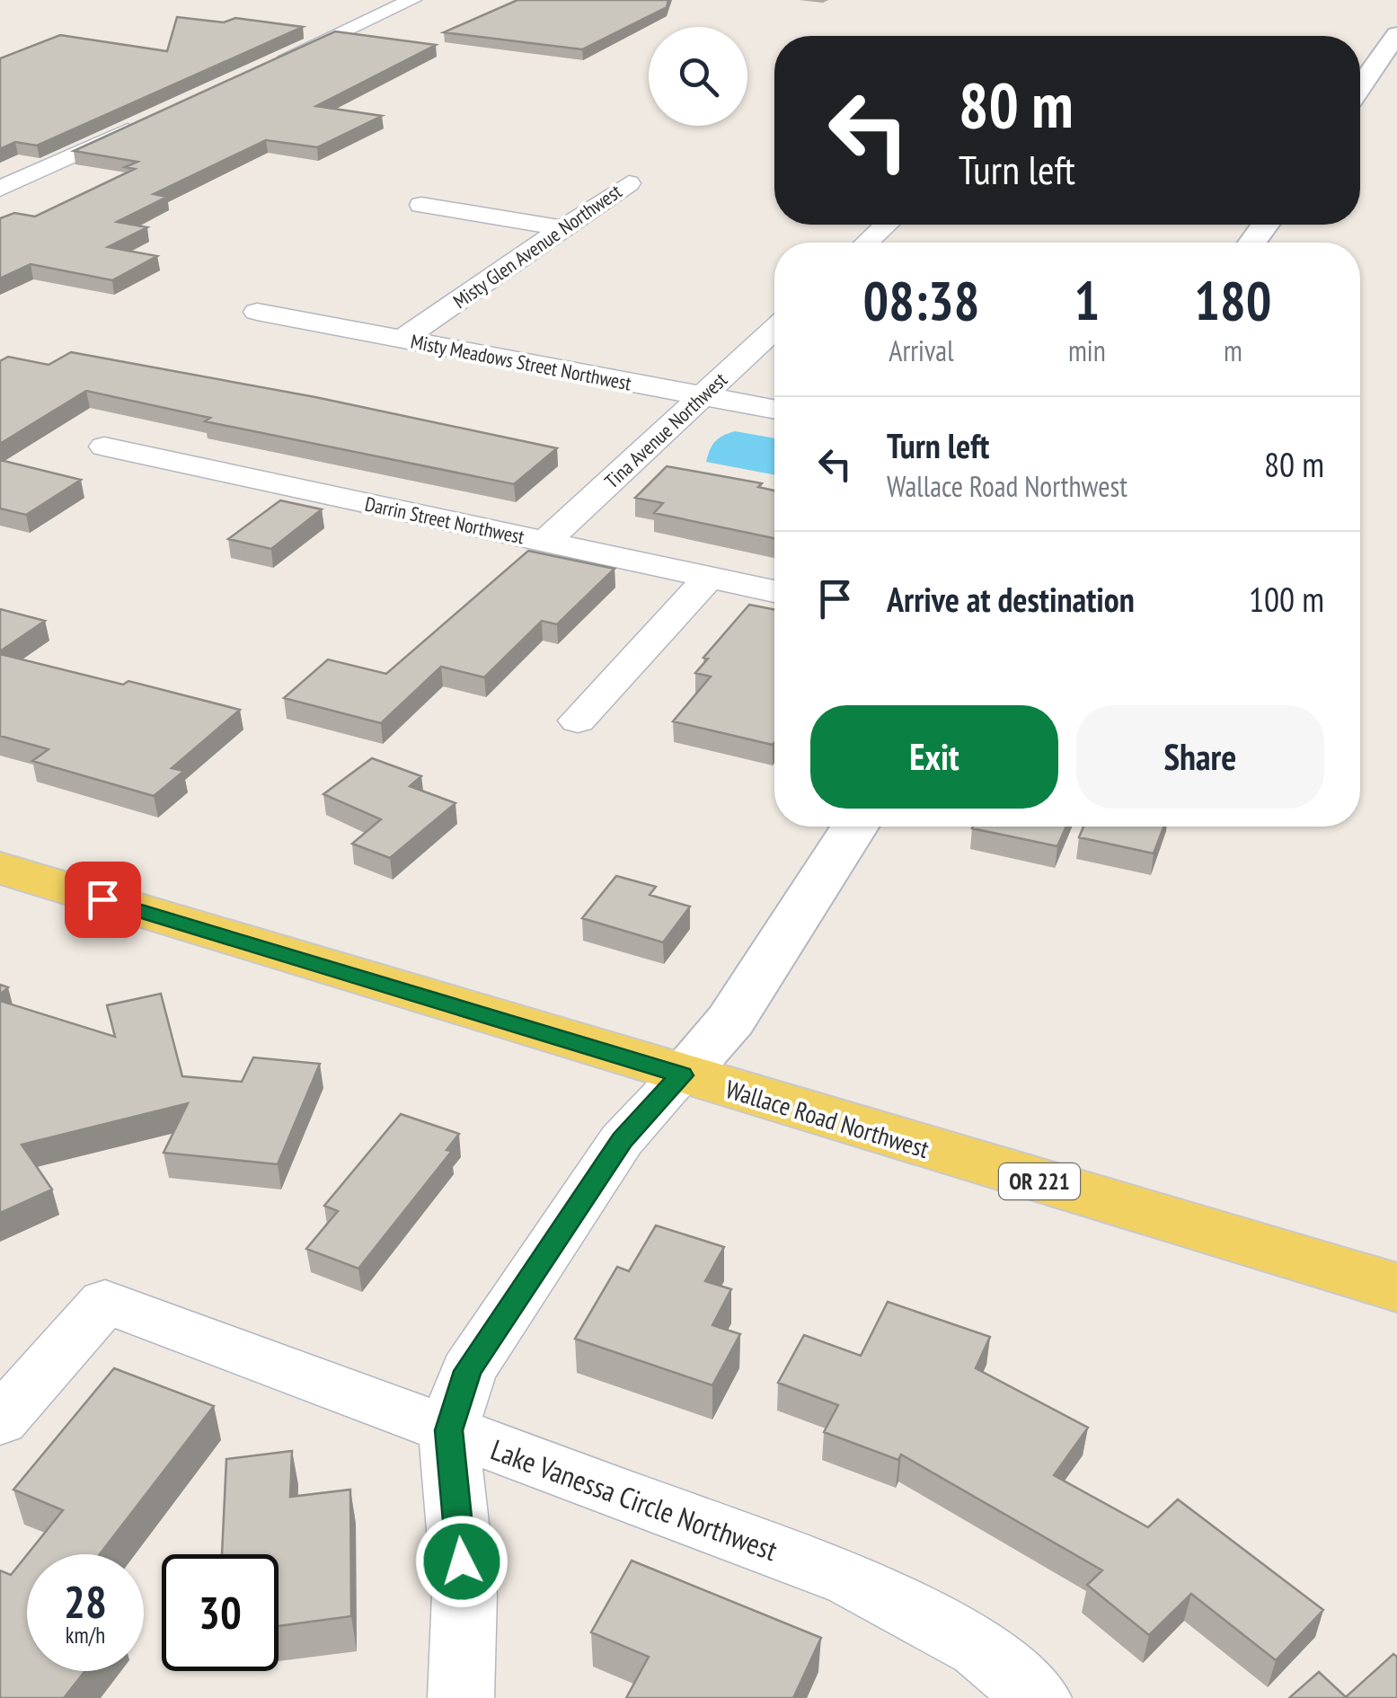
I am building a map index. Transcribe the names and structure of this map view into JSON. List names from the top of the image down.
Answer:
{
  "streets": {
    "main road": ["Wallace Road Northwest", "OR 221"],
    "street": [
      "Misty Glen Avenue Northwest",
      "Misty Meadows Street Northwest",
      "Tina Avenue Northwest",
      "Darrin Street Northwest",
      "Lake Vanessa Circle Northwest"
    ]
  },
  "crossings": [
    ["Misty Glen Avenue Northwest", "Misty Meadows Street Northwest"],
    ["Misty Meadows Street Northwest", "Tina Avenue Northwest"],
    ["Tina Avenue Northwest", "Darrin Street Northwest"]
  ],
  "page": {
    "turn": ["80 m", "Turn left"],
    "eta": [
      "08:38",
      "Arrival",
      "1",
      "min",
      "180",
      "m"
    ],
    "list": [
      {
        "name": "Turn left",
        "note": "Wallace Road Northwest",
        "value": "80 m"
      },
      {
        "name": "Arrive at destination",
        "value": "100 m"
      }
    ],
    "buttons": ["Exit", "Share"],
    "speed": "28 km/h",
    "limit": "30"
  }
}
